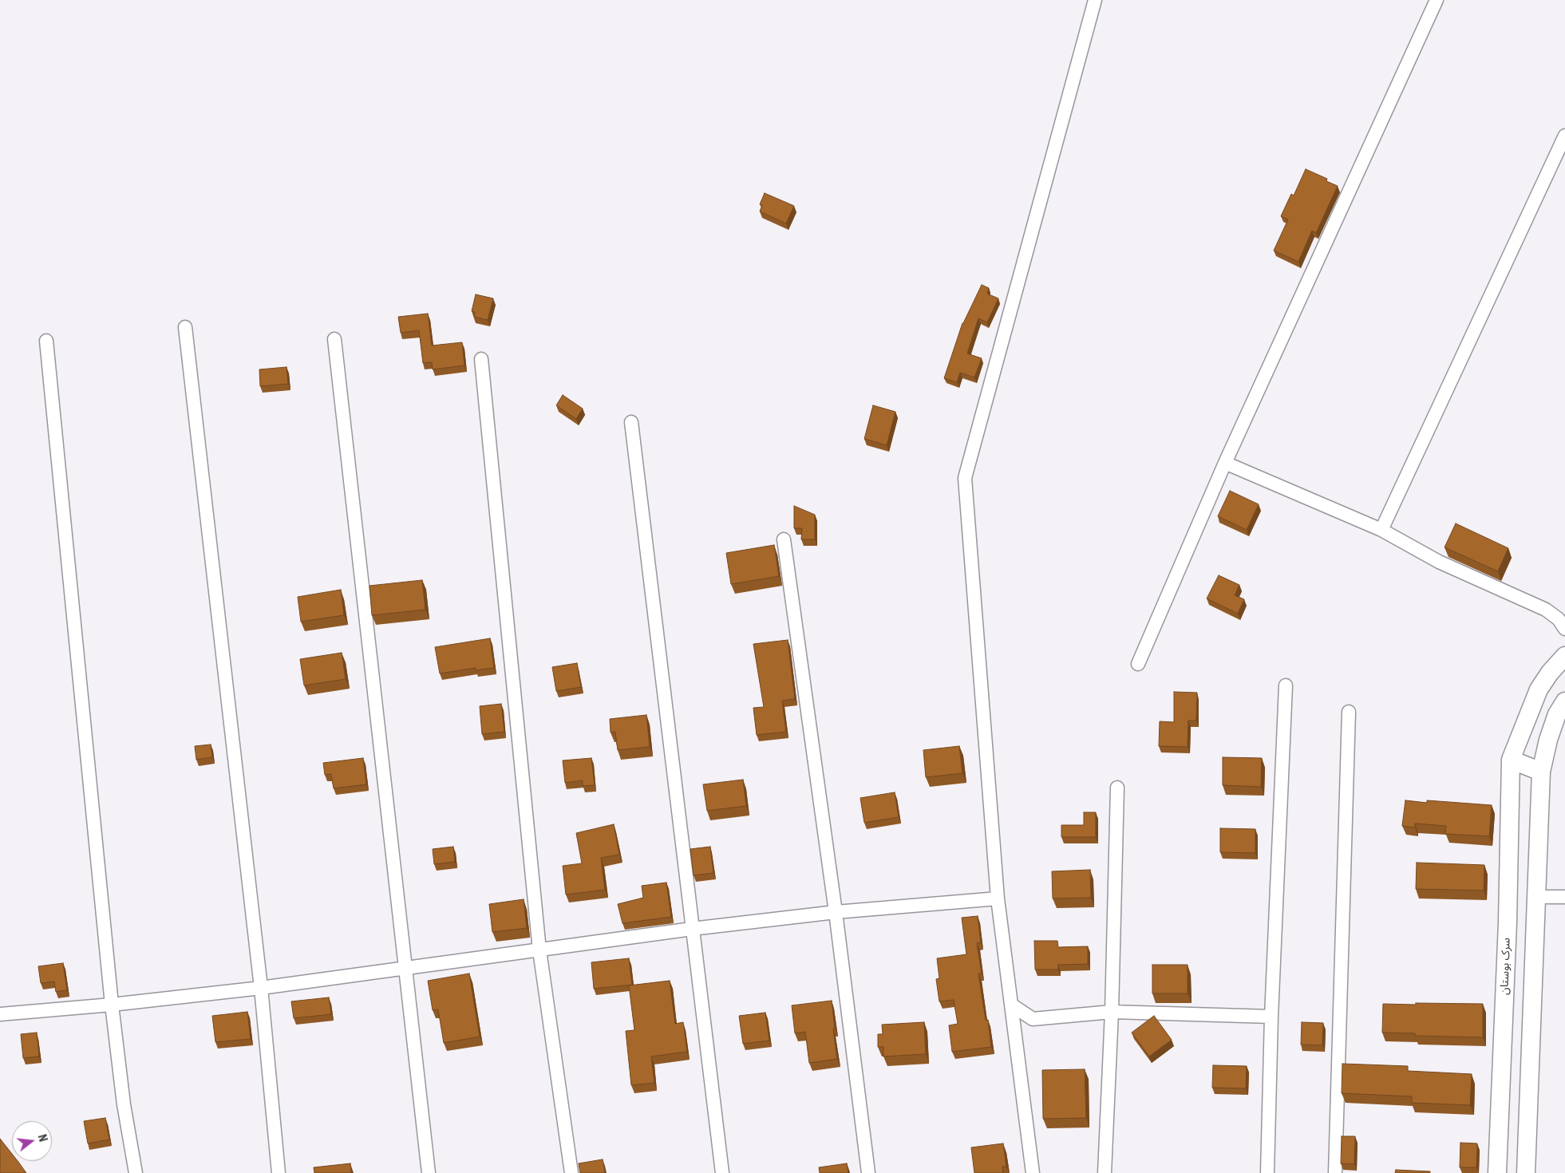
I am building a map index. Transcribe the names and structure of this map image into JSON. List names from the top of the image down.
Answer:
{
  "streets": {
    "street": ["سرک بوستان"]
  },
  "north": "right"
}
